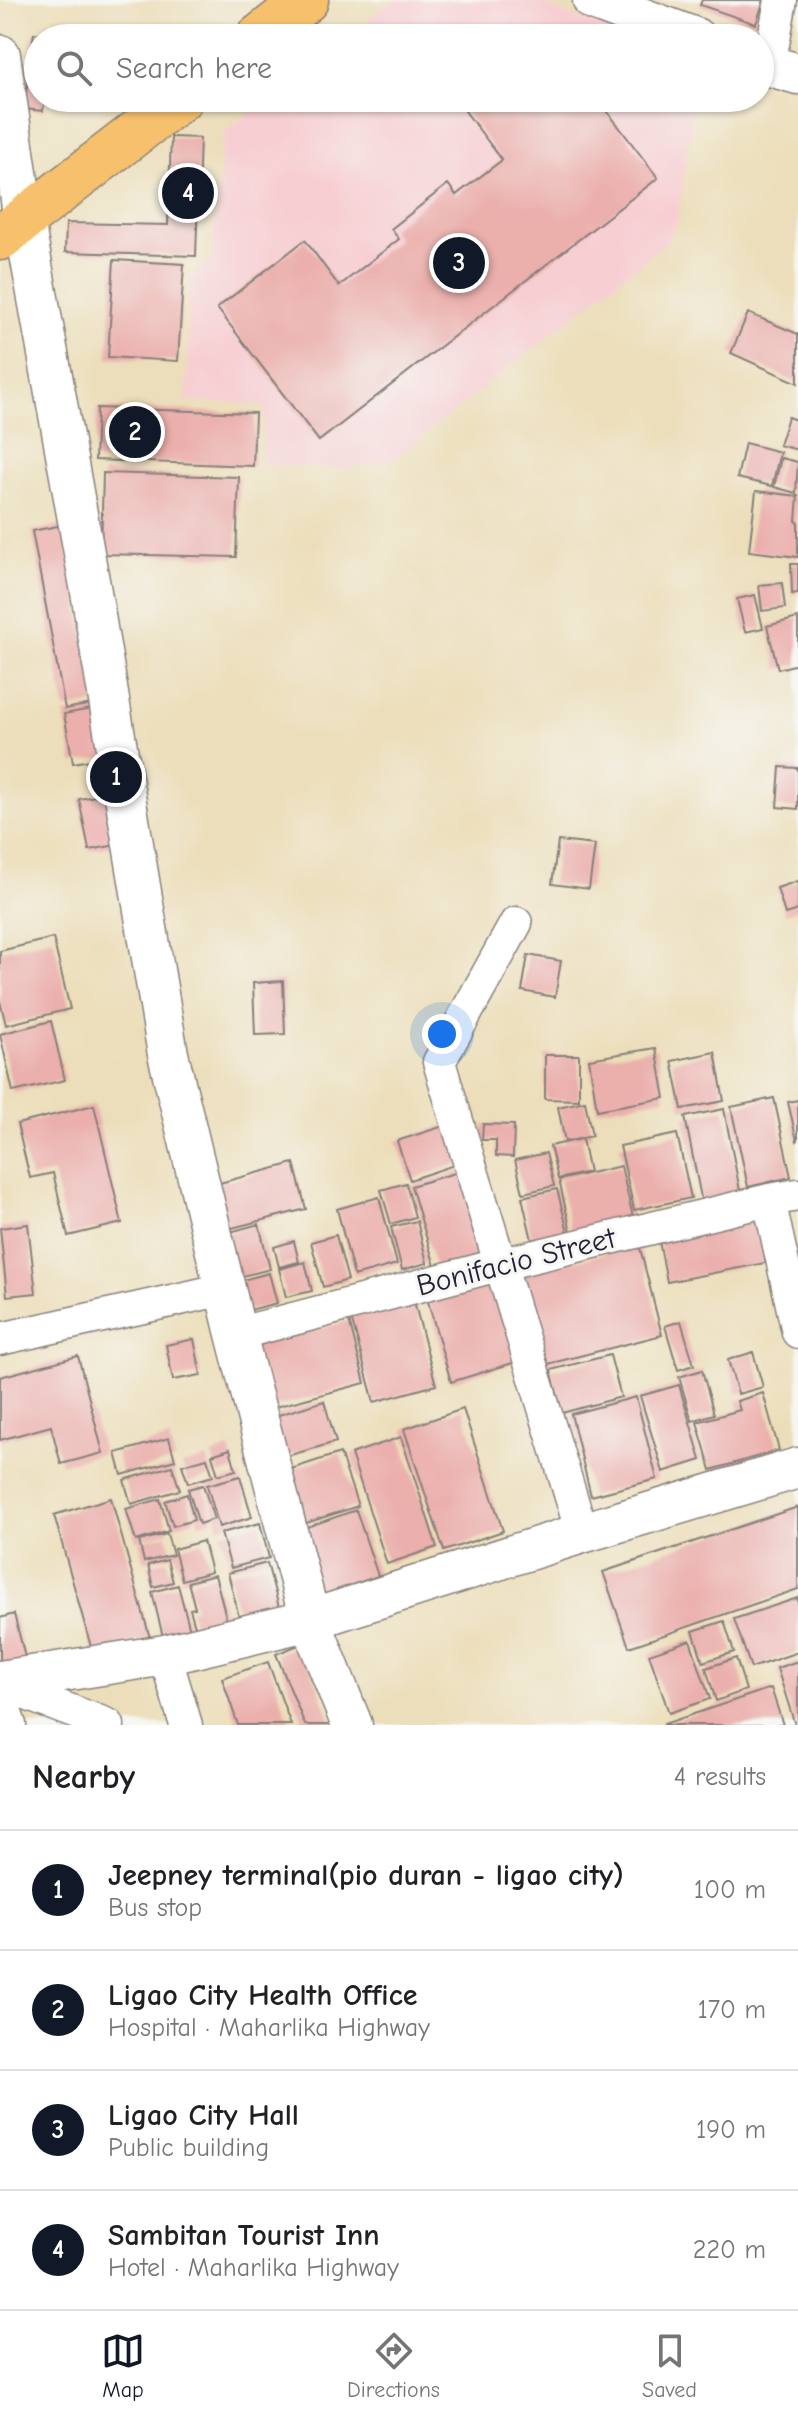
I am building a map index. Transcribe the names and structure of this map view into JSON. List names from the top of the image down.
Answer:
{
  "streets": {
    "street": ["Bonifacio Street"]
  },
  "page": {
    "search": "Search here",
    "pins": [
      "4",
      "3",
      "2",
      "1"
    ],
    "heading": ["Nearby", "4 results"],
    "list": [
      {
        "mark": "1",
        "name": "Jeepney terminal(pio duran - ligao city)",
        "note": "Bus stop",
        "value": "100 m"
      },
      {
        "mark": "2",
        "name": "Ligao City Health Office",
        "note": "Hospital · Maharlika Highway",
        "value": "170 m"
      },
      {
        "mark": "3",
        "name": "Ligao City Hall",
        "note": "Public building",
        "value": "190 m"
      },
      {
        "mark": "4",
        "name": "Sambitan Tourist Inn",
        "note": "Hotel · Maharlika Highway",
        "value": "220 m"
      }
    ],
    "nav": ["Map", "Directions", "Saved"]
  }
}
